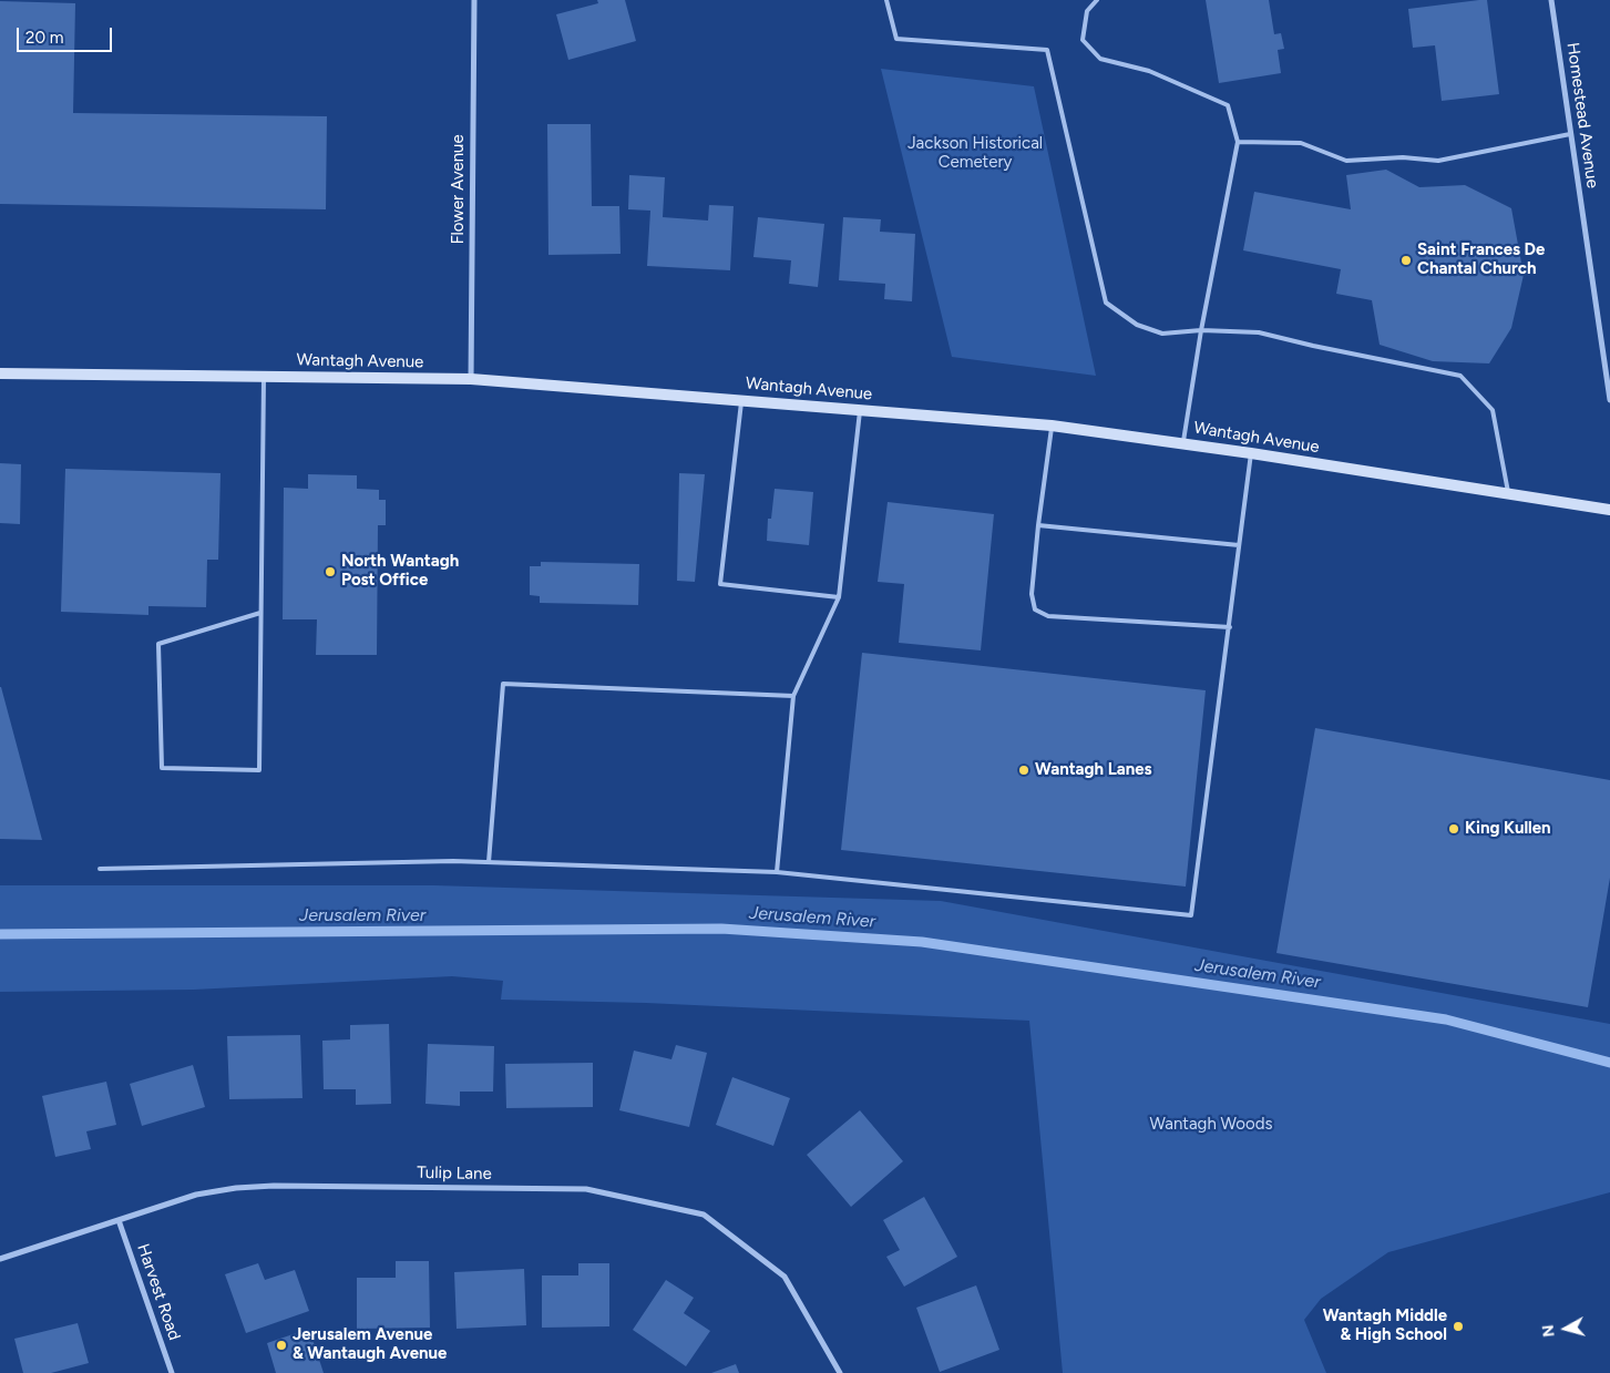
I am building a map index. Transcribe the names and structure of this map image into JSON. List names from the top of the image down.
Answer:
{
  "streets": {
    "main road": ["Wantagh Avenue"],
    "street": [
      "Homestead Avenue",
      "Flower Avenue",
      "Tulip Lane",
      "Harvest Road"
    ]
  },
  "crossings": [
    ["Flower Avenue", "Wantagh Avenue"],
    ["Tulip Lane", "Harvest Road"]
  ],
  "water": ["Jerusalem River"],
  "parks": ["Jackson Historical Cemetery", "Wantagh Woods"],
  "places": [
    "Saint Frances De Chantal Church",
    "North Wantagh Post Office",
    "Wantagh Lanes",
    "King Kullen",
    "Wantagh Middle & High School",
    "Jerusalem Avenue & Wantaugh Avenue"
  ],
  "scale_bar": "20 m",
  "north": "left"
}
